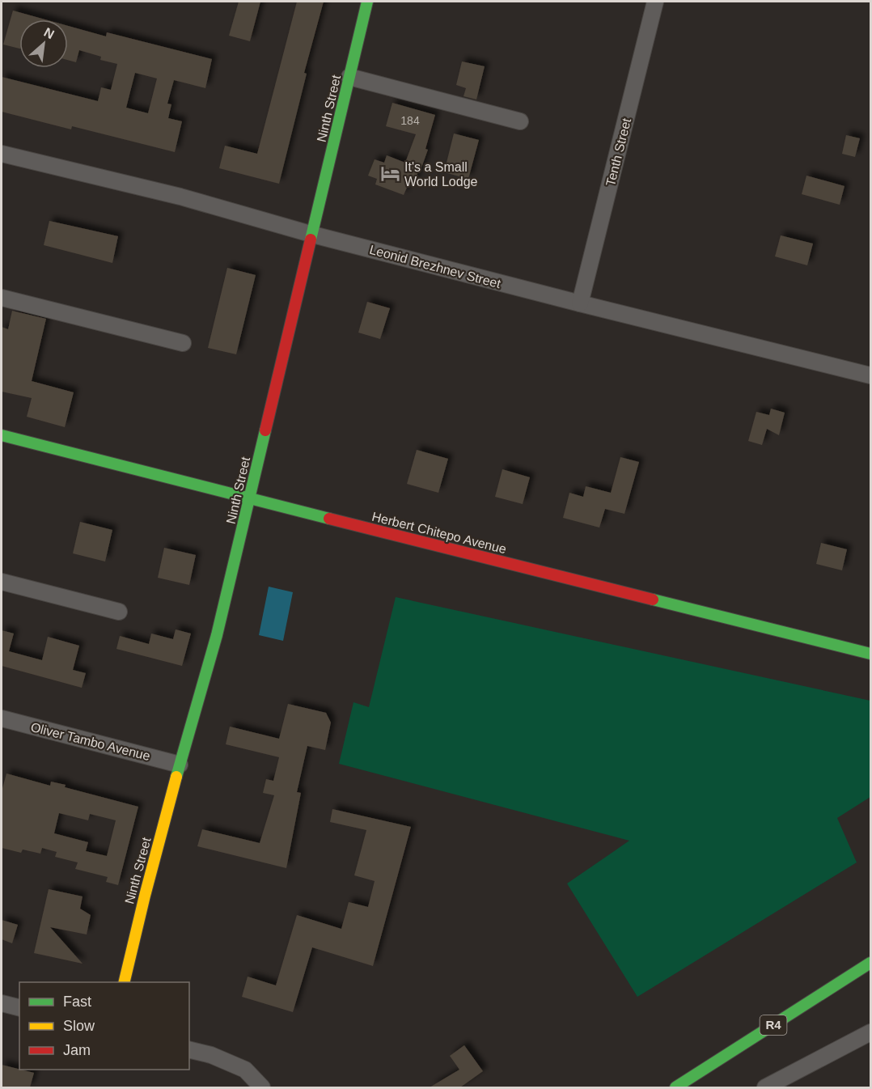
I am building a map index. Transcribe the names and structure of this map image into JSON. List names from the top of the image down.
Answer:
{
  "streets": {
    "main road": ["Ninth Street", "Herbert Chitepo Avenue", "R4"],
    "street": ["Tenth Street", "Leonid Brezhnev Street", "Oliver Tambo Avenue"]
  },
  "crossings": [
    ["Ninth Street", "Leonid Brezhnev Street"],
    ["Ninth Street", "Herbert Chitepo Avenue"],
    ["Ninth Street", "Oliver Tambo Avenue"],
    ["Tenth Street", "Leonid Brezhnev Street"]
  ],
  "places": {
    "hotel": ["It's a Small World Lodge"]
  },
  "house_numbers": ["184"],
  "legend": ["Fast", "Slow", "Jam"],
  "north": "top right"
}
